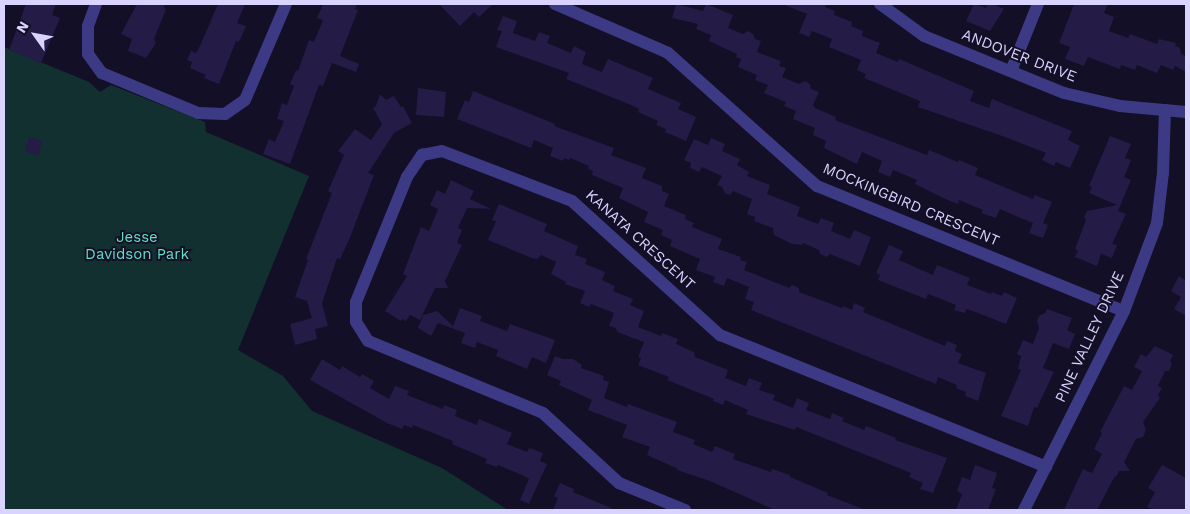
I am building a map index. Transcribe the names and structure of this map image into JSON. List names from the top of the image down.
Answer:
{
  "streets": {
    "street": [
      "ANDOVER DRIVE",
      "MOCKINGBIRD CRESCENT",
      "KANATA CRESCENT",
      "PINE VALLEY DRIVE"
    ]
  },
  "crossings": [
    ["ANDOVER DRIVE", "PINE VALLEY DRIVE"],
    ["MOCKINGBIRD CRESCENT", "PINE VALLEY DRIVE"],
    ["KANATA CRESCENT", "PINE VALLEY DRIVE"]
  ],
  "parks": ["Jesse Davidson Park"],
  "north": "top left"
}
